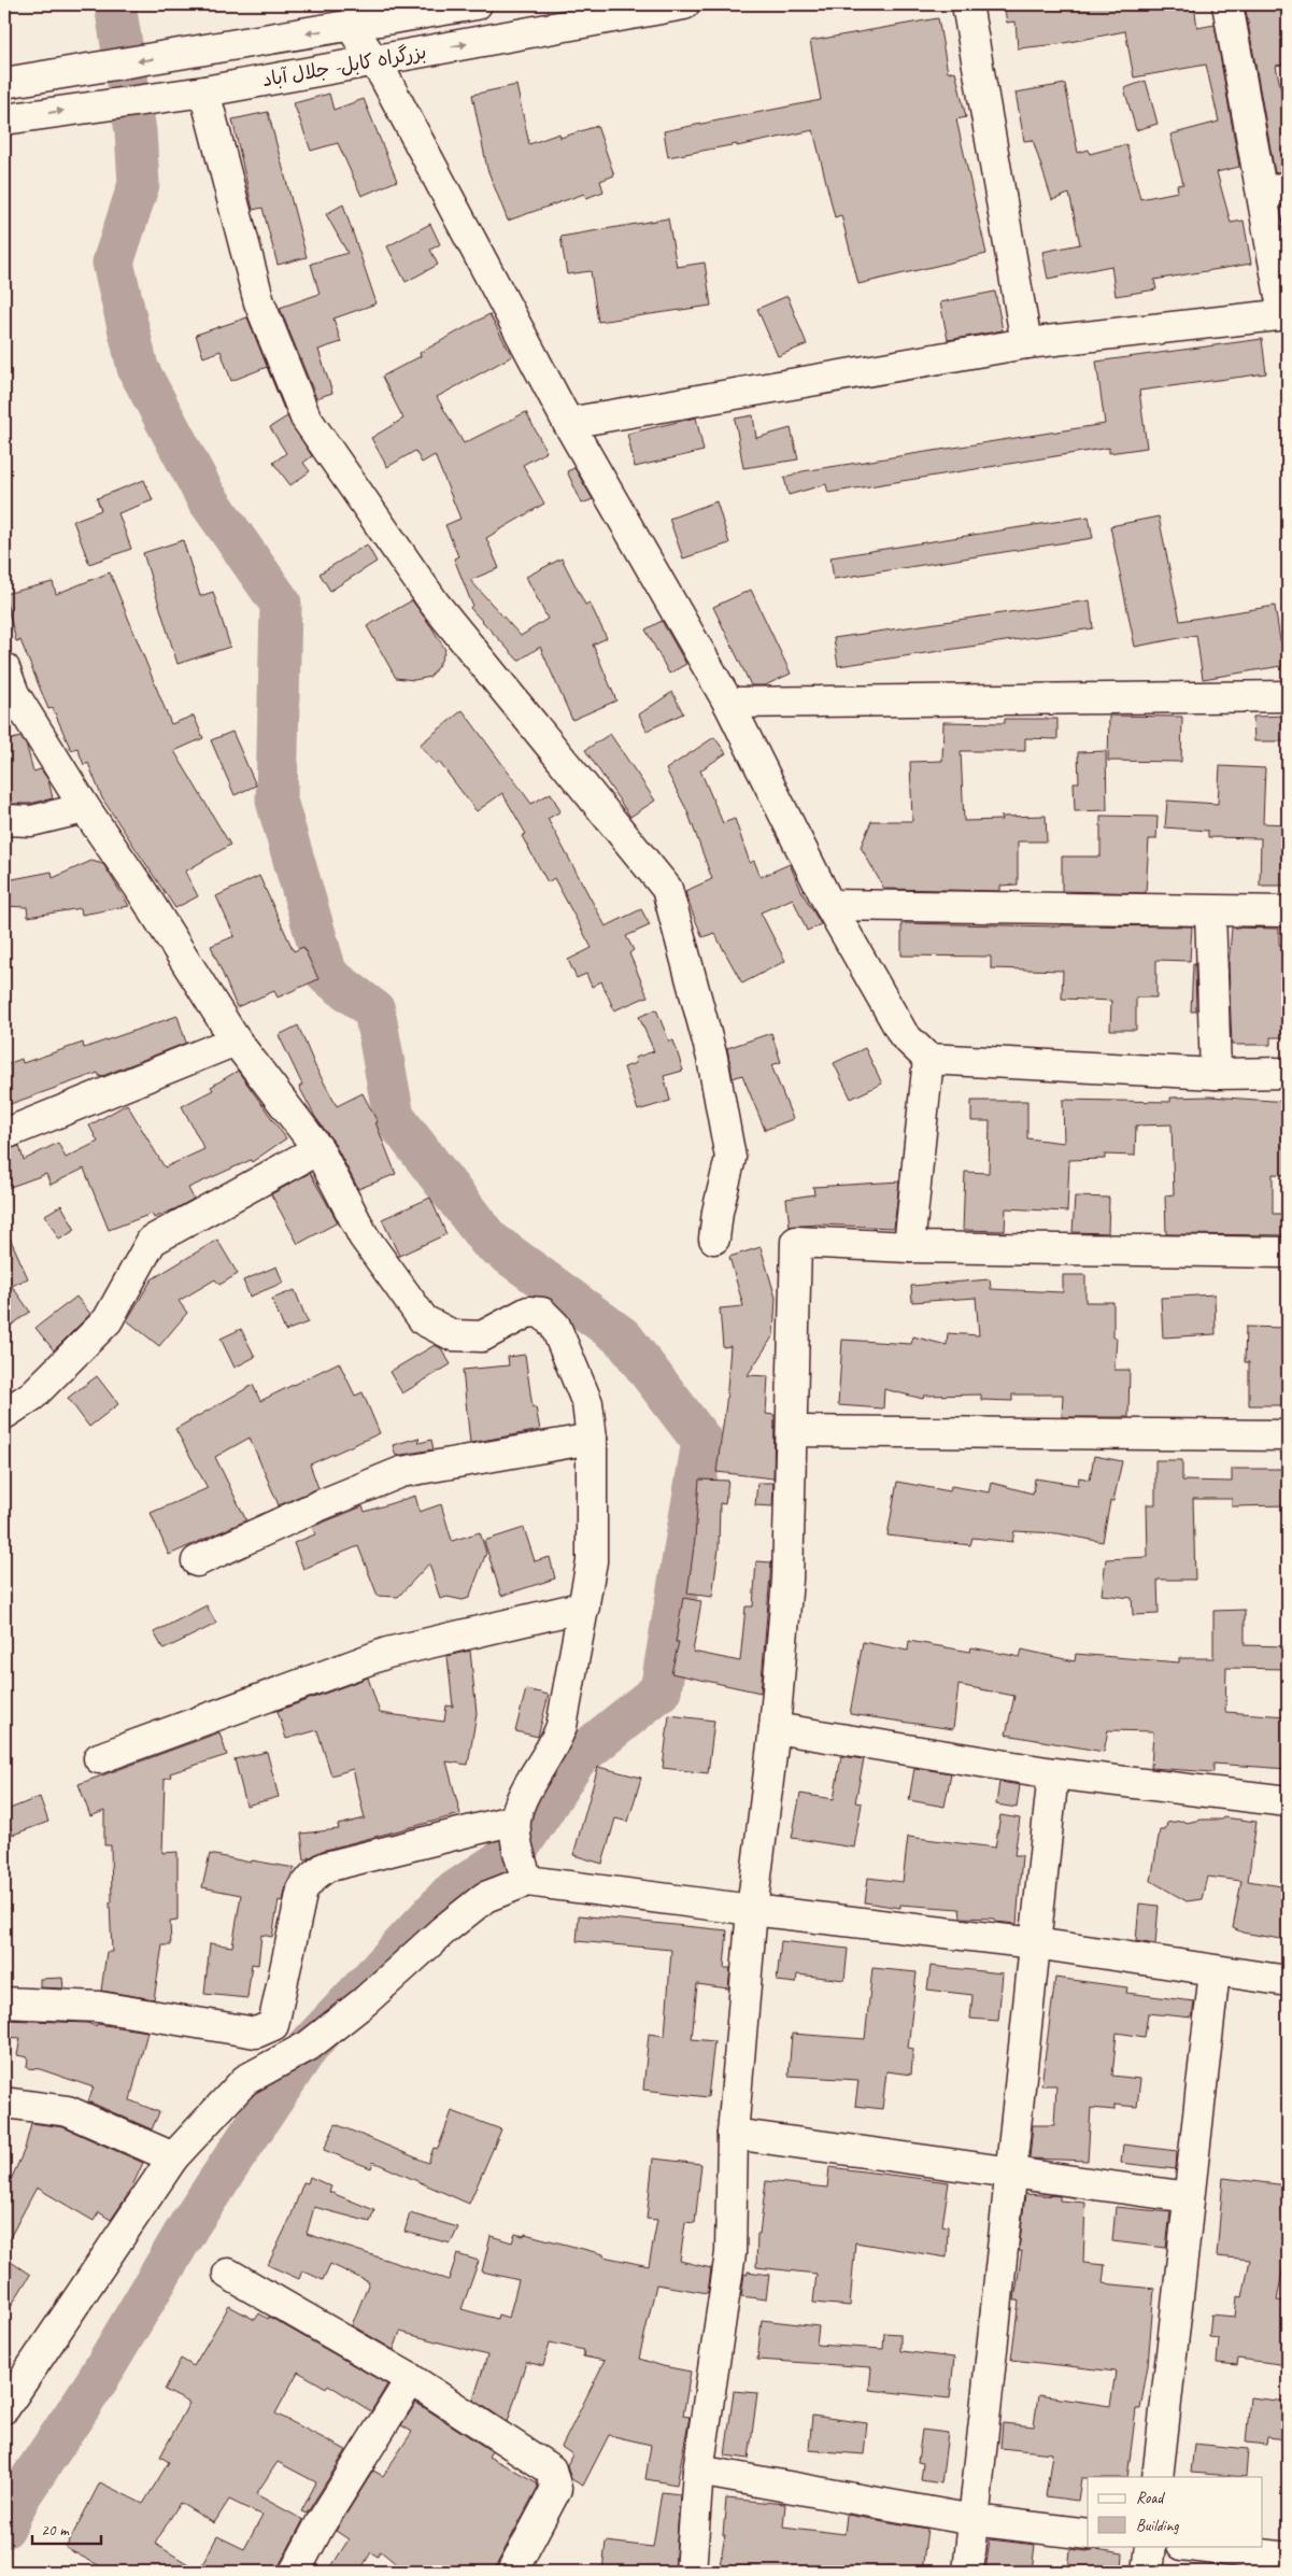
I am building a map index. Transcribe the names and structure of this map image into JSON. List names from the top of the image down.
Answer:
{
  "streets": {
    "main road": ["بزرگراه کابل- جلال آباد"]
  },
  "legend": ["Road", "Building"],
  "scale_bar": "20 m"
}
